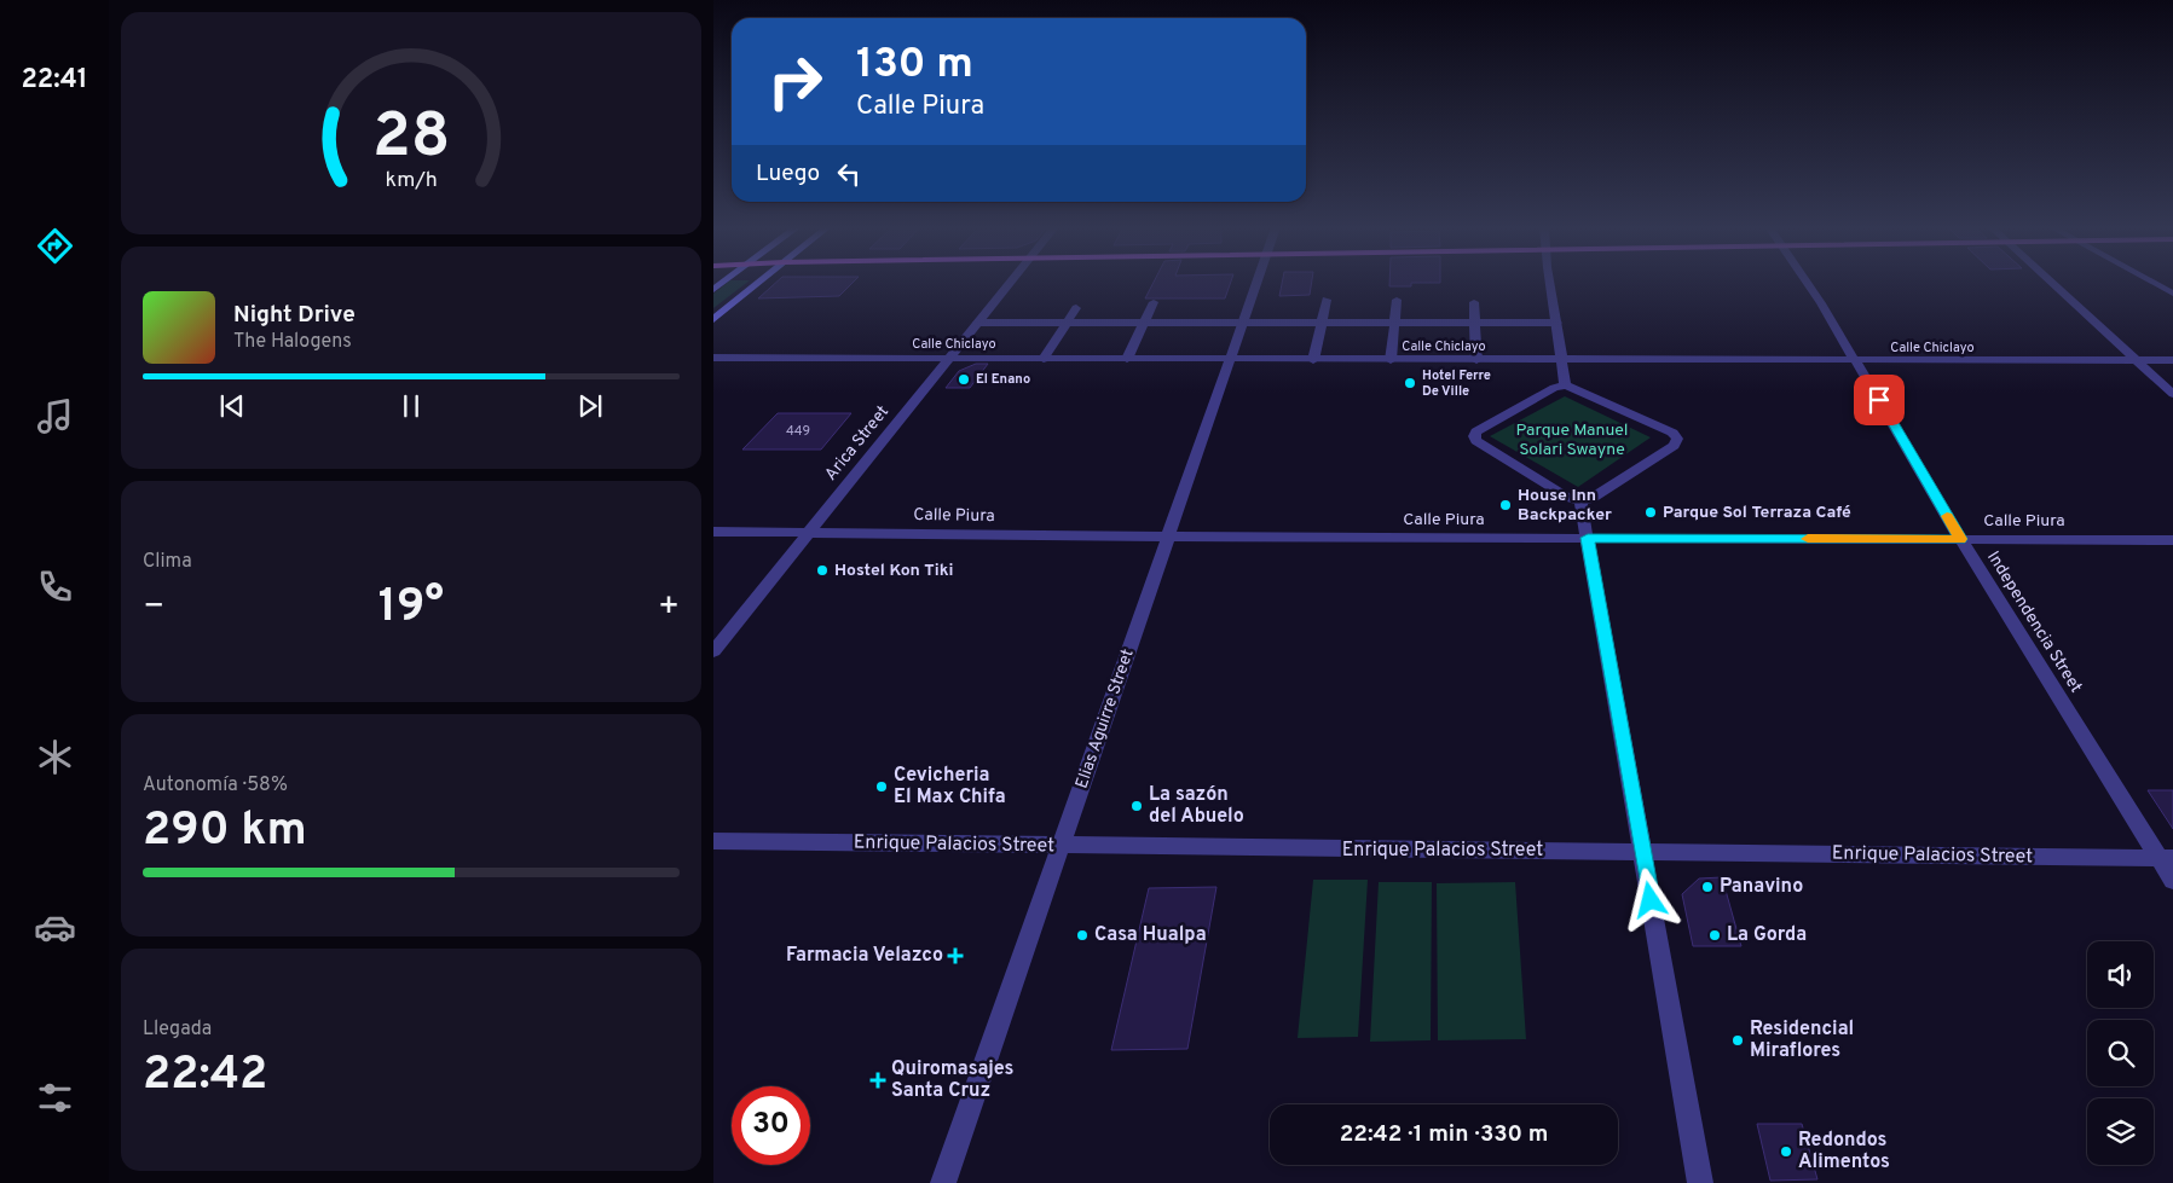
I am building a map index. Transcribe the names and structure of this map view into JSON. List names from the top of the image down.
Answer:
{
  "streets": {
    "street": [
      "Calle Chiclayo",
      "Arica Street",
      "Calle Piura",
      "Independencia Street",
      "Elias Aguirre Street",
      "Enrique Palacios Street"
    ]
  },
  "crossings": [
    ["Calle Chiclayo", "Arica Street"],
    ["Calle Chiclayo", "Independencia Street"],
    ["Calle Chiclayo", "Elias Aguirre Street"],
    ["Arica Street", "Calle Piura"],
    ["Calle Piura", "Independencia Street"],
    ["Calle Piura", "Elias Aguirre Street"],
    ["Independencia Street", "Enrique Palacios Street"],
    ["Elias Aguirre Street", "Enrique Palacios Street"]
  ],
  "parks": ["Parque Manuel Solari Swayne"],
  "places": {
    "other": [
      "El Enano",
      "Hotel Ferre De Ville",
      "House Inn Backpacker",
      "Parque Sol Terraza Café",
      "Hostel Kon Tiki",
      "Cevicheria El Max Chifa",
      "La sazón del Abuelo",
      "Panavino",
      "Casa Hualpa",
      "La Gorda",
      "Residencial Miraflores",
      "Redondos Alimentos"
    ],
    "health": ["Farmacia Velazco", "Quiromasajes Santa Cruz"]
  },
  "house_numbers": ["449"],
  "page": {
    "tabs": "22:41",
    "turn": ["130 m", "Calle Piura"],
    "then": "Luego",
    "song": ["Night Drive", "The Halogens"],
    "tile": [
      "Clima",
      ["Autonomía · 58%", "290 km"],
      ["Llegada", "22:42"]
    ],
    "heat": ["−", "19°", "+"],
    "limit": "30",
    "trip": "22:42 · 1 min · 330 m",
    "gauge": ["28", "km/h"]
  }
}
